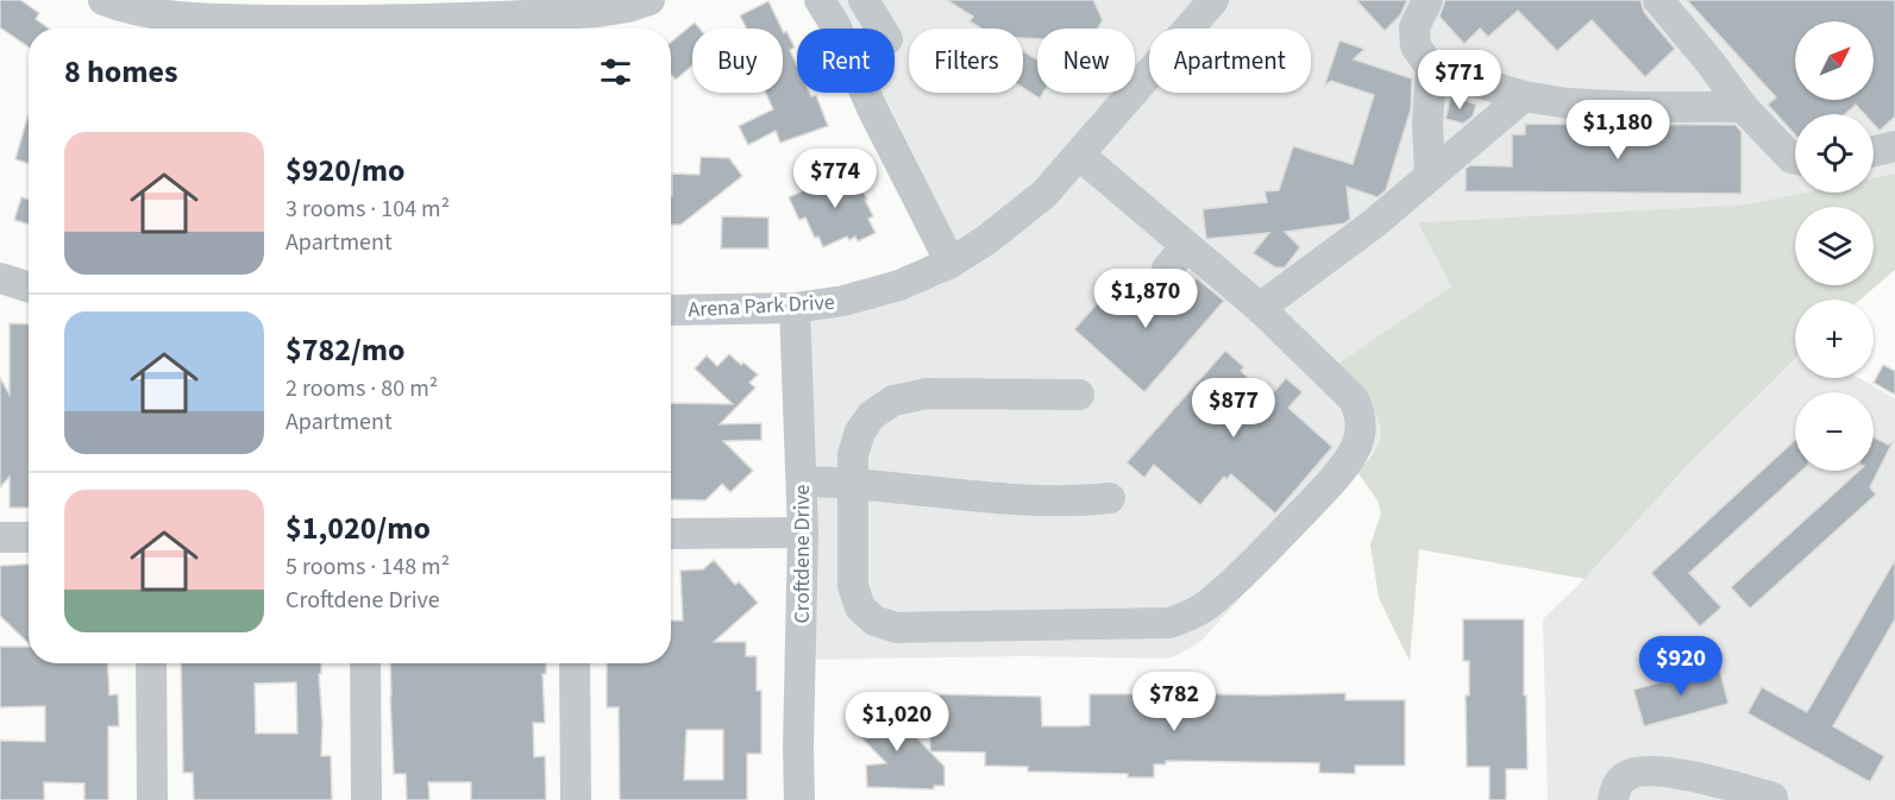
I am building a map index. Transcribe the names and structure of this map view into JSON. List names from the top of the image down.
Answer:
{
  "streets": {
    "street": ["Arena Park Drive", "Croftdene Drive"]
  },
  "crossings": [
    ["Arena Park Drive", "Croftdene Drive"]
  ],
  "north": "top right",
  "page": {
    "map_buttons": ["+", "−"],
    "chip": [
      "Buy",
      "Rent",
      "Filters",
      "New",
      "Apartment"
    ],
    "heading": "8 homes",
    "price": [
      "$771",
      "$1,180",
      "$774",
      "$1,870",
      "$877",
      "$920",
      "$782",
      "$1,020"
    ],
    "list": [
      {
        "name": "$920/mo",
        "note": "3 rooms · 104 m² · Apartment"
      },
      {
        "name": "$782/mo",
        "note": "2 rooms · 80 m² · Apartment"
      },
      {
        "name": "$1,020/mo",
        "note": "5 rooms · 148 m² · Croftdene Drive"
      }
    ]
  }
}
